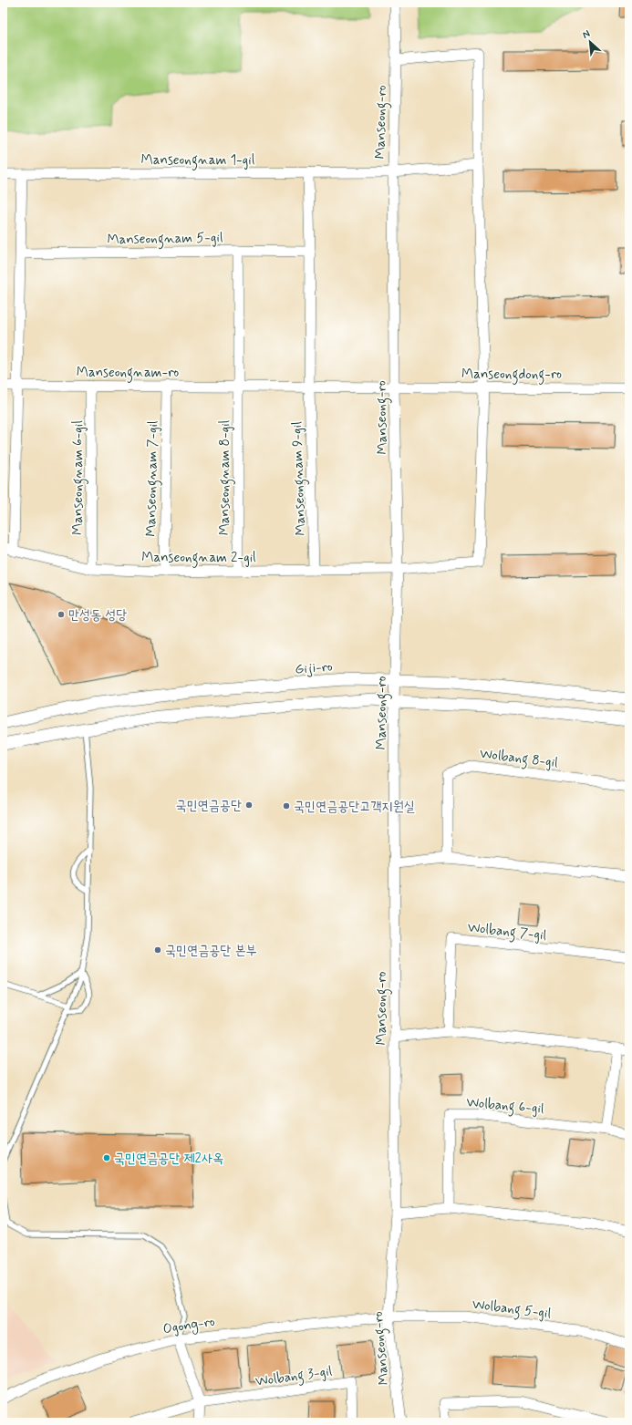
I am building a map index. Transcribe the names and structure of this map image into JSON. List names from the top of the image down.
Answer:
{
  "streets": {
    "street": [
      "Manseong-ro",
      "Manseongnam 1-gil",
      "Manseongnam 5-gil",
      "Manseongnam-ro",
      "Manseongdong-ro",
      "Manseongnam 6-gil",
      "Manseongnam 8-gil",
      "Manseongnam 7-gil",
      "Manseongnam 9-gil",
      "Manseongnam 2-gil",
      "Giji-ro",
      "Wolbang 8-gil",
      "Wolbang 7-gil",
      "Wolbang 6-gil",
      "Wolbang 5-gil",
      "Ogong-ro",
      "Wolbang 3-gil"
    ]
  },
  "crossings": [
    ["Manseong-ro", "Manseongnam 1-gil"],
    ["Manseong-ro", "Manseongnam-ro"],
    ["Manseong-ro", "Manseongdong-ro"],
    ["Manseong-ro", "Manseongnam 2-gil"],
    ["Manseong-ro", "Giji-ro"],
    ["Manseong-ro", "Wolbang 5-gil"],
    ["Manseong-ro", "Ogong-ro"],
    ["Manseongnam-ro", "Manseongdong-ro"],
    ["Manseongnam-ro", "Manseongnam 6-gil"],
    ["Manseongnam-ro", "Manseongnam 8-gil"],
    ["Manseongnam-ro", "Manseongnam 7-gil"],
    ["Manseongnam-ro", "Manseongnam 9-gil"],
    ["Manseongdong-ro", "Manseongnam 2-gil"],
    ["Manseongnam 6-gil", "Manseongnam 2-gil"],
    ["Manseongnam 8-gil", "Manseongnam 2-gil"],
    ["Manseongnam 7-gil", "Manseongnam 2-gil"],
    ["Manseongnam 9-gil", "Manseongnam 2-gil"],
    ["Wolbang 5-gil", "Ogong-ro"]
  ],
  "places": [
    "만성동 성당",
    "국민연금공단",
    "국민연금공단고객지원실",
    "국민연금공단 본부",
    "국민연금공단 제2사옥"
  ],
  "north": "top left"
}
